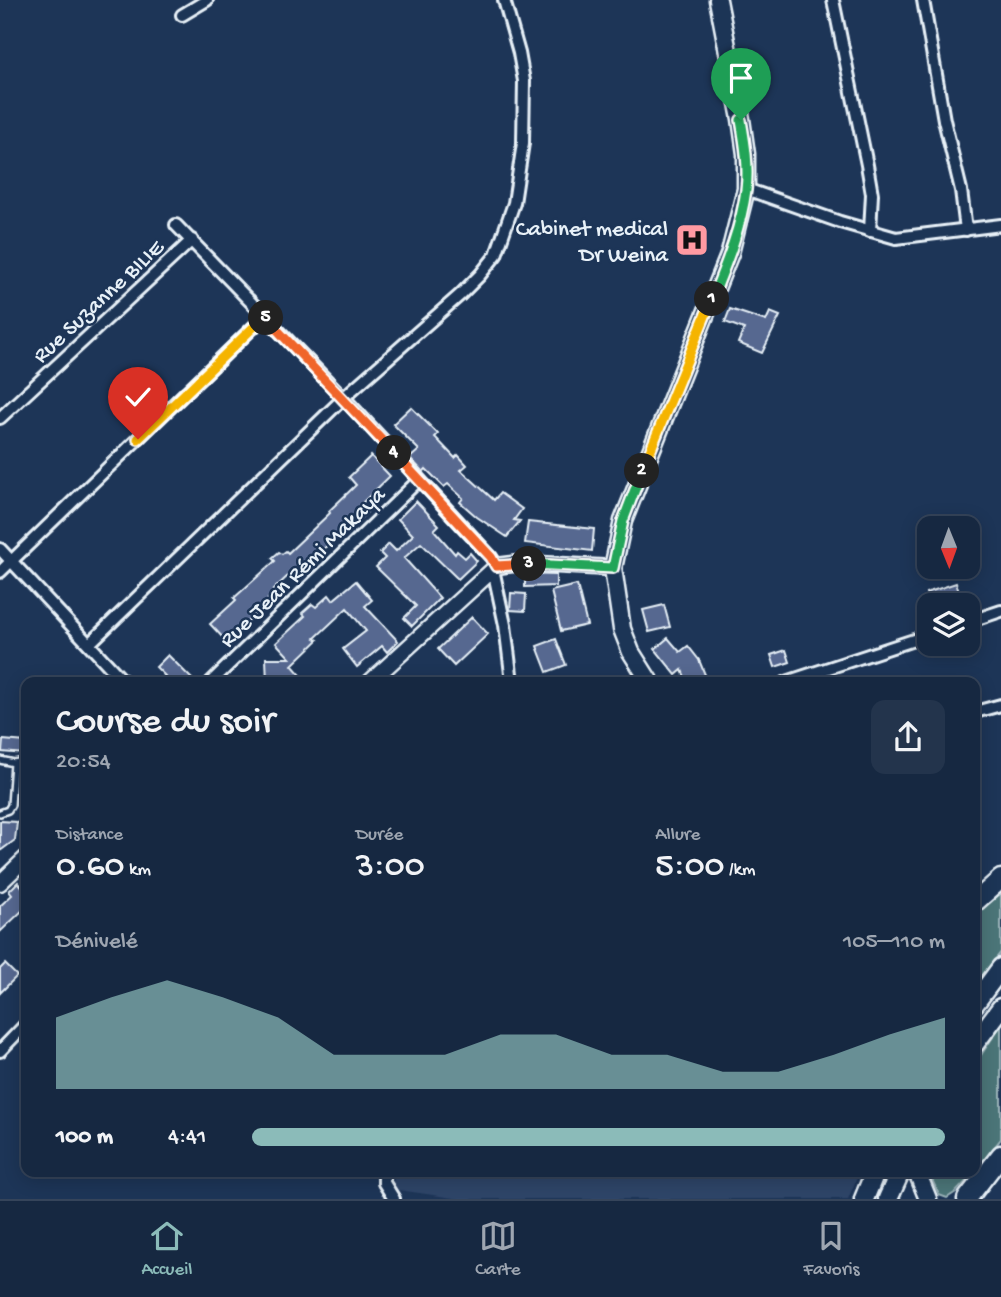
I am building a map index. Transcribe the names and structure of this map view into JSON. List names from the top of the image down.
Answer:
{
  "streets": {
    "street": ["Rue Suzanne BILIE", "Rue Jean Rémi Makaya"]
  },
  "places": {
    "hospital": ["Cabinet medical Dr Weina"]
  },
  "north": "bottom",
  "page": {
    "pins": [
      "1",
      "5",
      "4",
      "2",
      "3"
    ],
    "heading": ["Course du soir", "20:54"],
    "stats": [
      ["Distance", "0.60 km"],
      ["Durée", "3:00"],
      ["Allure", "5:00 /km"]
    ],
    "chart": ["Dénivelé", "105–110 m"],
    "list": [
      {
        "name": "100 m",
        "note": "4:41"
      }
    ],
    "tabs": ["Accueil", "Carte", "Favoris"]
  }
}
